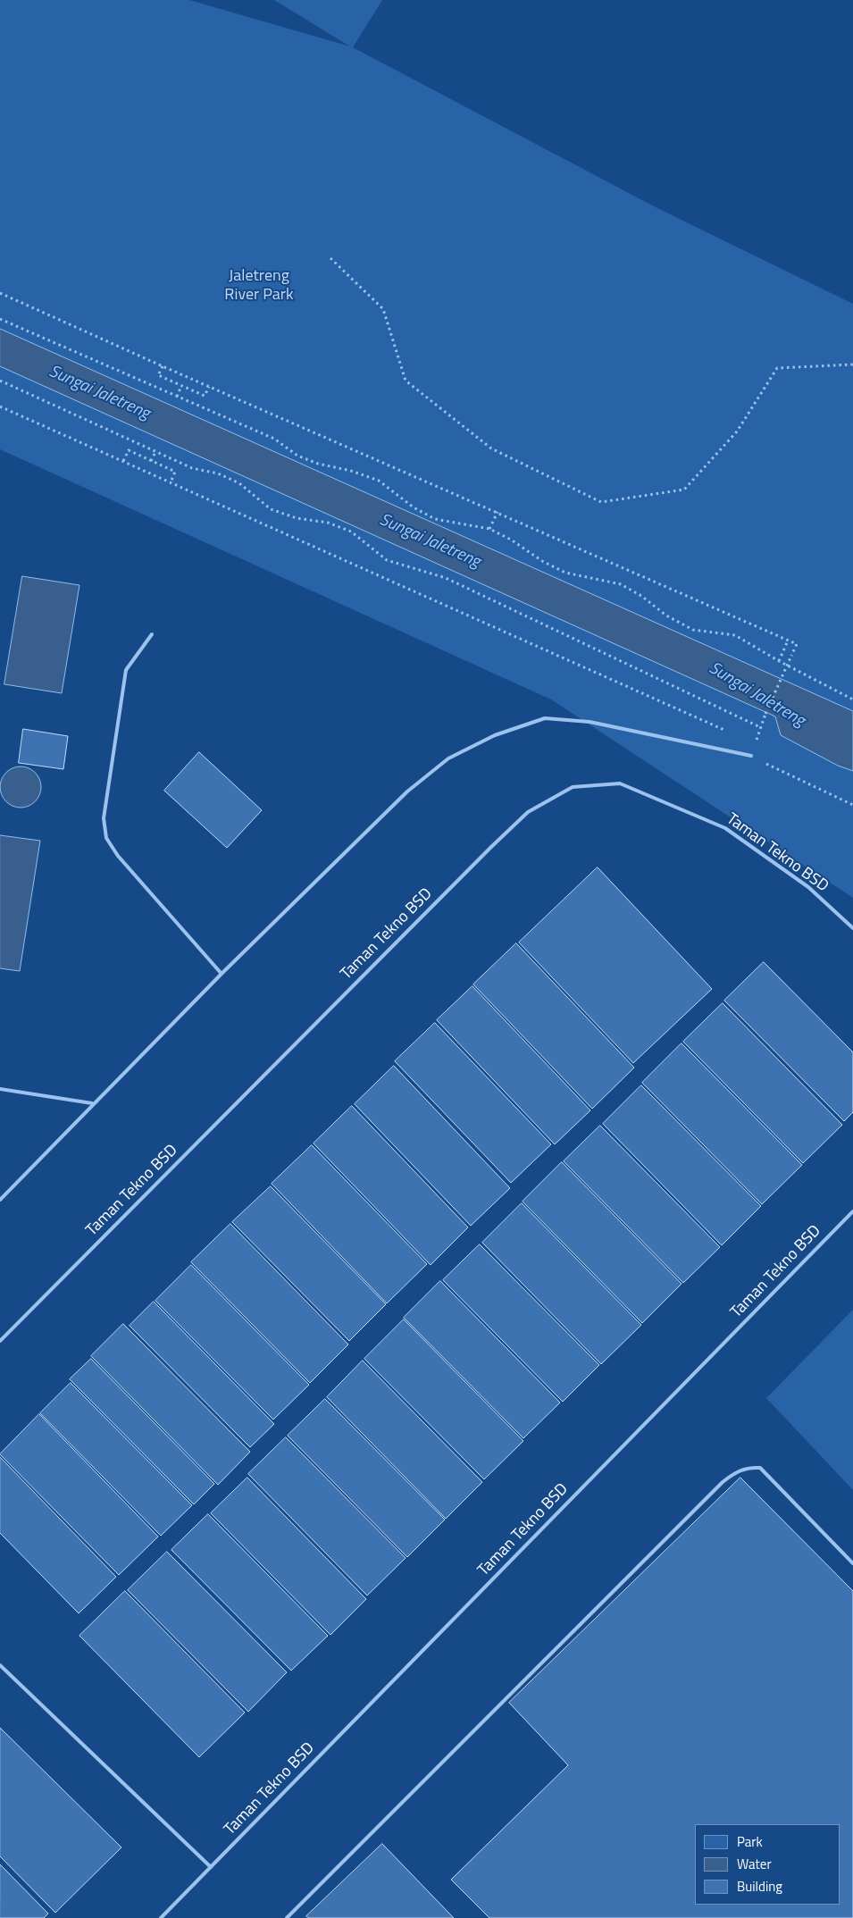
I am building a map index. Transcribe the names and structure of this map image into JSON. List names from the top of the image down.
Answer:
{
  "streets": {
    "lane": ["Taman Tekno BSD"]
  },
  "water": ["Sungai Jaletreng"],
  "parks": ["Jaletreng River Park"],
  "legend": ["Park", "Water", "Building"]
}
